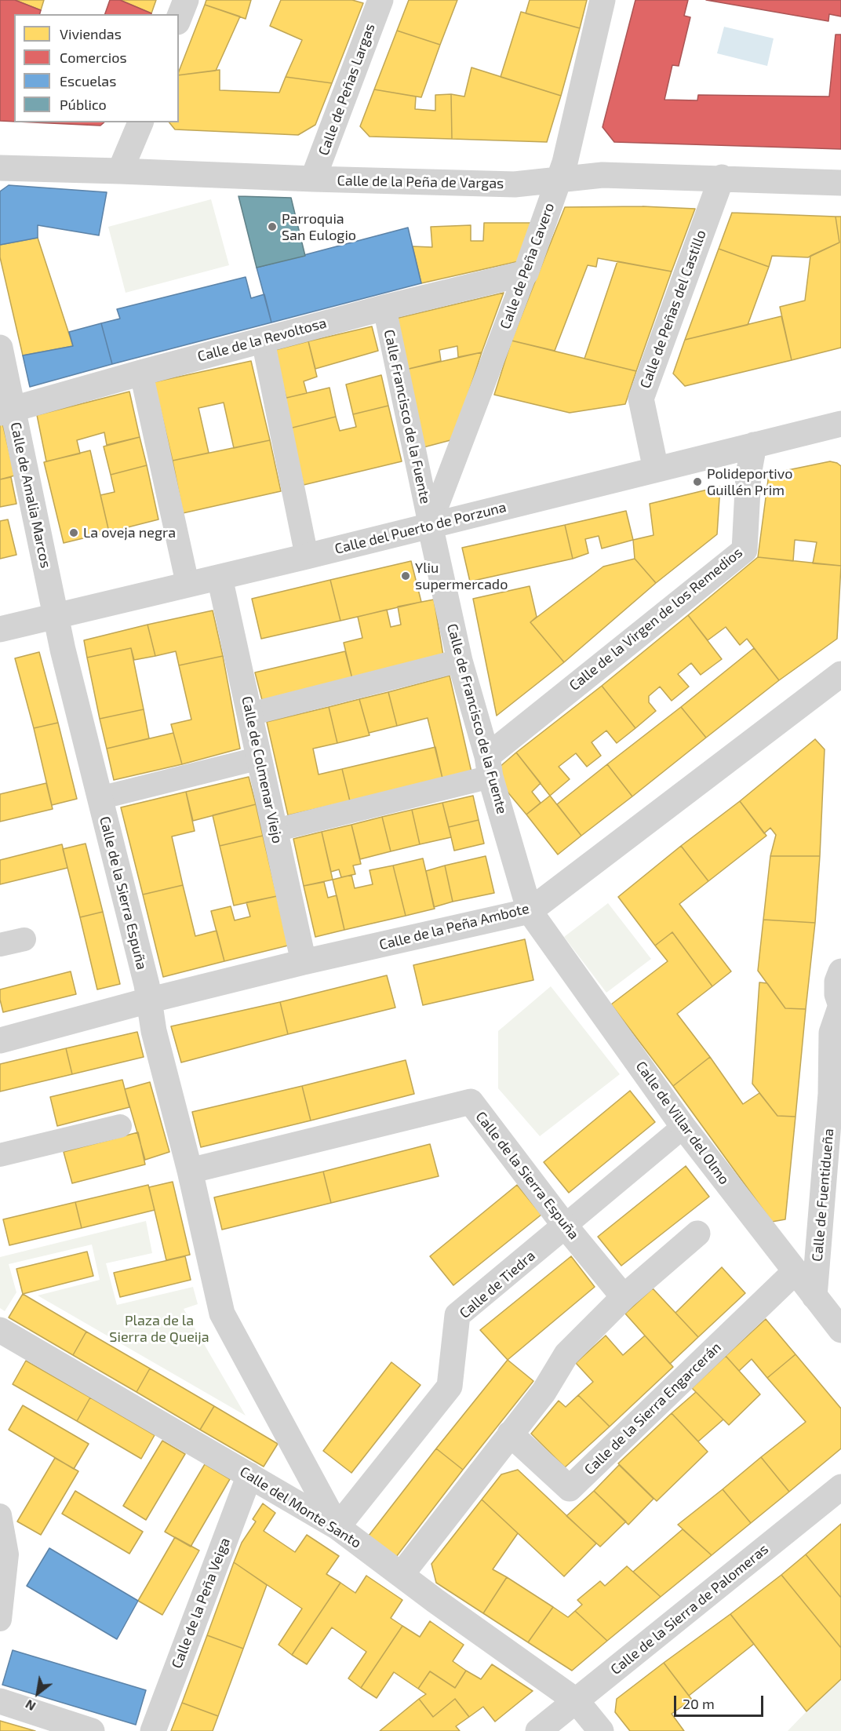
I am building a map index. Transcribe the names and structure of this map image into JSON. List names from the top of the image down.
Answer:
{
  "streets": {
    "street": [
      "Calle de Peñas Largas",
      "Calle de la Peña de Vargas",
      "Calle de Peña Cavero",
      "Calle de Peñas del Castillo",
      "Calle de la Revoltosa",
      "Calle Francisco de la Fuente",
      "Calle de Amalia Marcos",
      "Calle del Puerto de Porzuna",
      "Calle de la Virgen de los Remedios",
      "Calle de Francisco de la Fuente",
      "Calle de Colmenar Viejo",
      "Calle de la Sierra Espuña",
      "Calle de la Peña Ambote",
      "Calle de Villar del Olmo",
      "Calle de Fuentidueña",
      "Calle de Tiedra",
      "Calle de la Sierra Engarcerán",
      "Calle del Monte Santo",
      "Calle de la Peña Veiga",
      "Calle de la Sierra de Palomeras"
    ]
  },
  "crossings": [
    ["Calle de Peñas Largas", "Calle de la Peña de Vargas"],
    ["Calle de la Peña de Vargas", "Calle de Peña Cavero"],
    ["Calle de la Peña de Vargas", "Calle de Peñas del Castillo"],
    ["Calle de Peña Cavero", "Calle de la Revoltosa"],
    ["Calle de Peña Cavero", "Calle Francisco de la Fuente"],
    ["Calle de Peña Cavero", "Calle del Puerto de Porzuna"],
    ["Calle de Peña Cavero", "Calle de Francisco de la Fuente"],
    ["Calle de Peñas del Castillo", "Calle del Puerto de Porzuna"],
    ["Calle de la Revoltosa", "Calle Francisco de la Fuente"],
    ["Calle de la Revoltosa", "Calle de Amalia Marcos"],
    ["Calle Francisco de la Fuente", "Calle del Puerto de Porzuna"],
    ["Calle Francisco de la Fuente", "Calle de Francisco de la Fuente"],
    ["Calle de Amalia Marcos", "Calle del Puerto de Porzuna"],
    ["Calle de Amalia Marcos", "Calle de la Sierra Espuña"],
    ["Calle del Puerto de Porzuna", "Calle de la Virgen de los Remedios"],
    ["Calle del Puerto de Porzuna", "Calle de Francisco de la Fuente"],
    ["Calle del Puerto de Porzuna", "Calle de Colmenar Viejo"],
    ["Calle del Puerto de Porzuna", "Calle de la Sierra Espuña"],
    ["Calle de la Virgen de los Remedios", "Calle de Francisco de la Fuente"],
    ["Calle de Francisco de la Fuente", "Calle de la Peña Ambote"],
    ["Calle de Francisco de la Fuente", "Calle de Villar del Olmo"],
    ["Calle de Colmenar Viejo", "Calle de la Peña Ambote"],
    ["Calle de la Sierra Espuña", "Calle de la Peña Ambote"],
    ["Calle de la Sierra Espuña", "Calle de Tiedra"],
    ["Calle de la Sierra Espuña", "Calle del Monte Santo"],
    ["Calle de la Peña Ambote", "Calle de Villar del Olmo"],
    ["Calle de Villar del Olmo", "Calle de Fuentidueña"],
    ["Calle de Villar del Olmo", "Calle de Tiedra"],
    ["Calle de Villar del Olmo", "Calle de la Sierra Engarcerán"],
    ["Calle de Tiedra", "Calle del Monte Santo"],
    ["Calle del Monte Santo", "Calle de la Peña Veiga"],
    ["Calle del Monte Santo", "Calle de la Sierra de Palomeras"]
  ],
  "parks": ["Plaza de la Sierra de Queija"],
  "places": [
    "Parroquia San Eulogio",
    "Polideportivo Guillén Prim",
    "La oveja negra",
    "Yliu supermercado"
  ],
  "legend": [
    "Viviendas",
    "Comercios",
    "Escuelas",
    "Público"
  ],
  "scale_bar": "20 m",
  "north": "bottom left"
}
